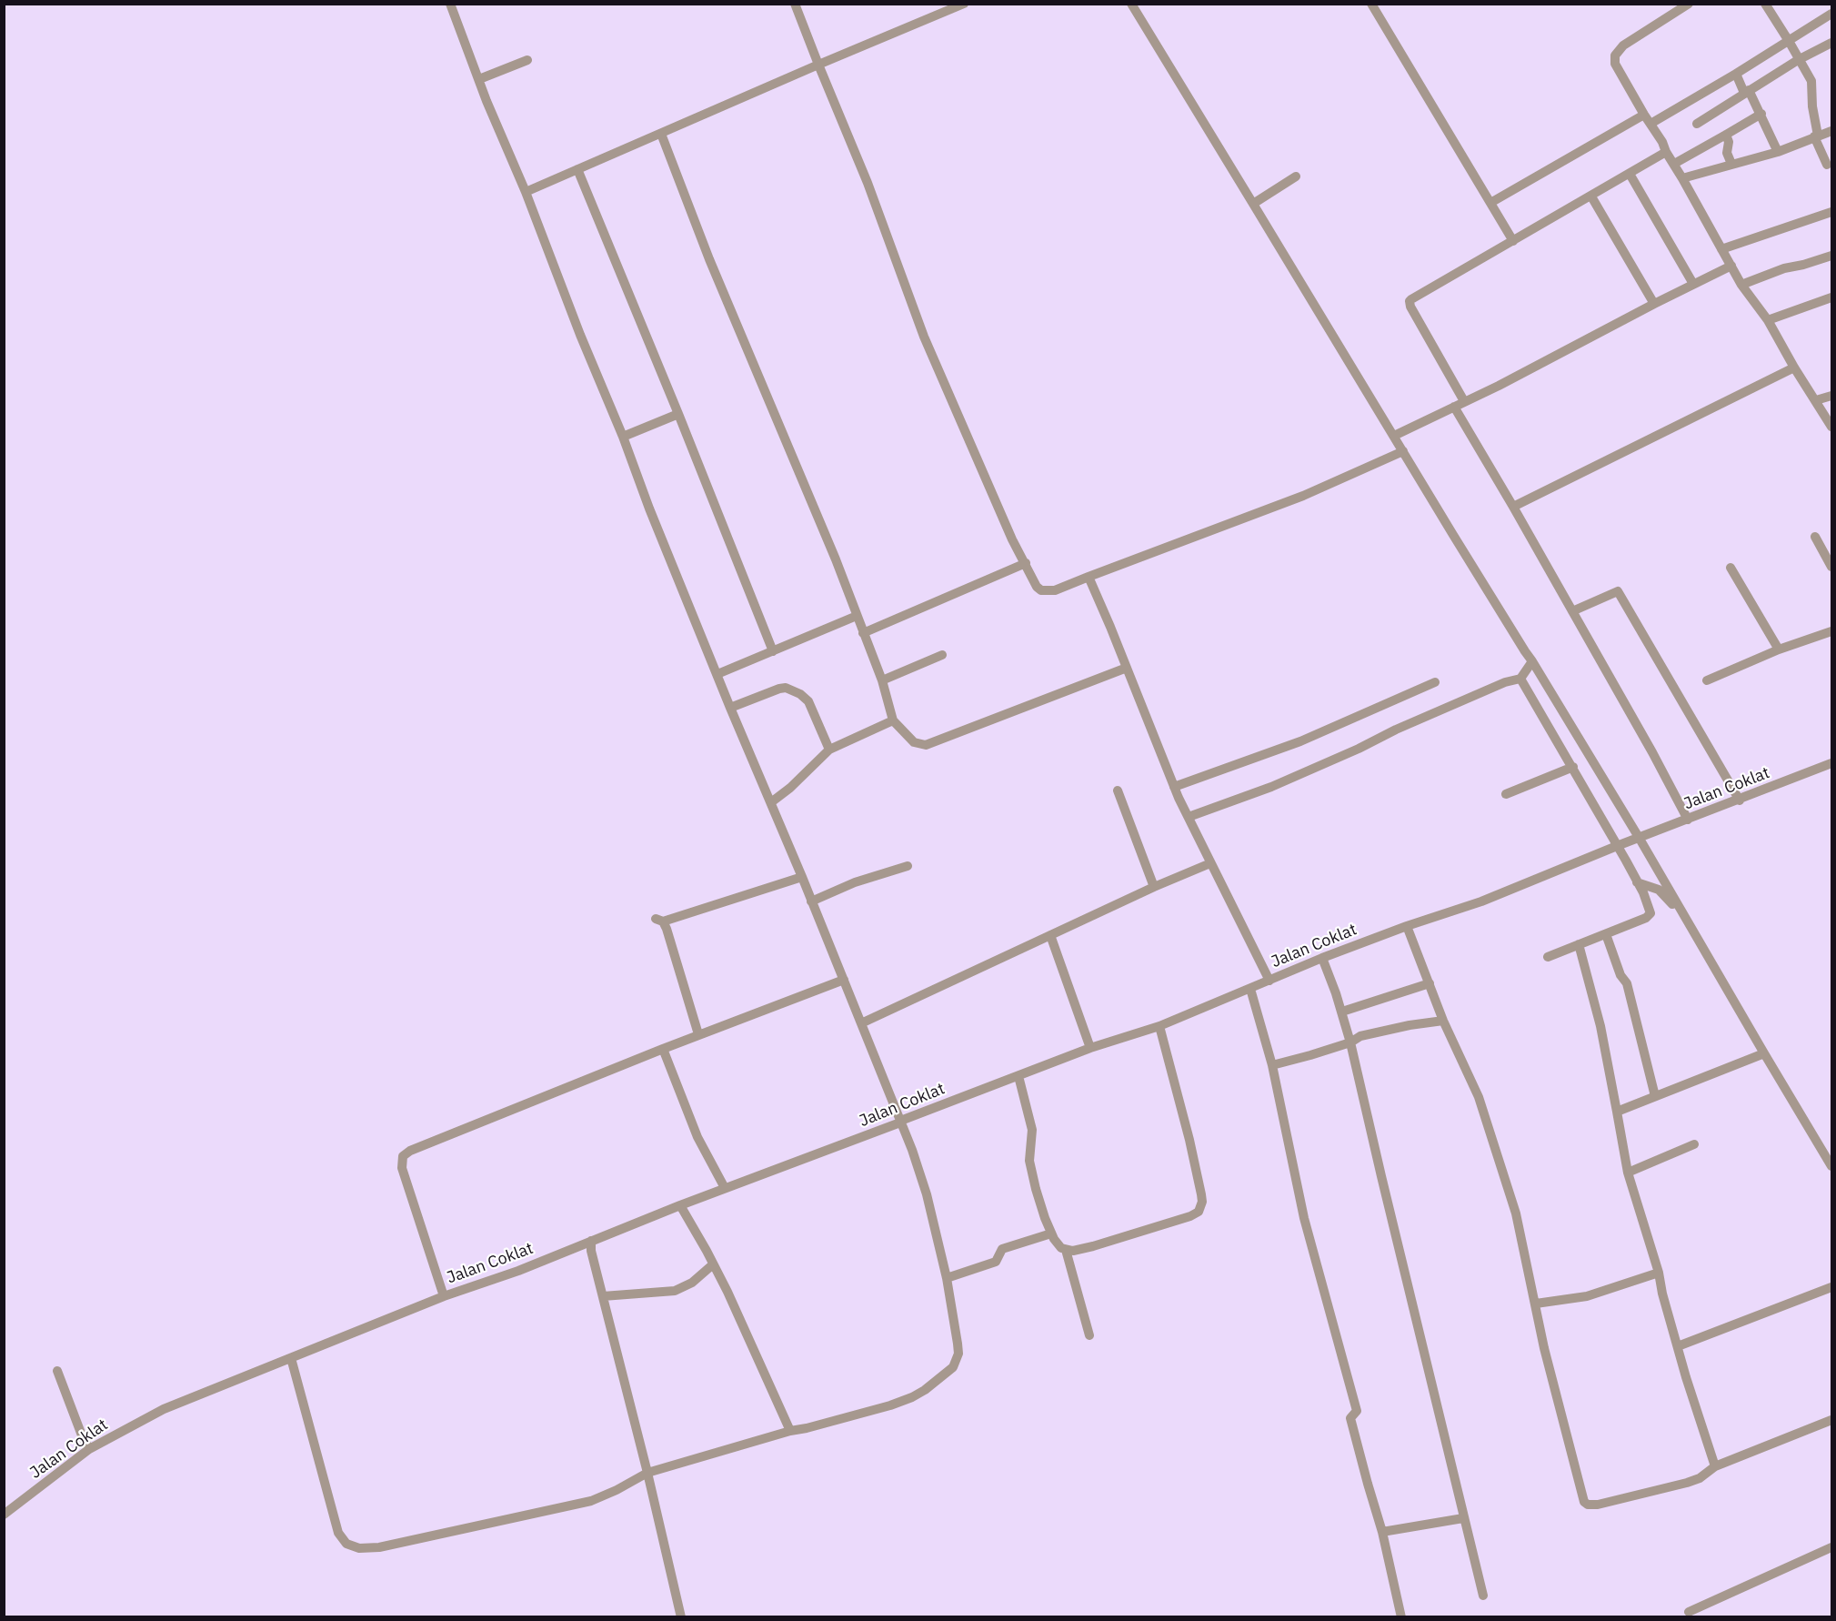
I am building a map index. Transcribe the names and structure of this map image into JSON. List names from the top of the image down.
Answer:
{
  "streets": {
    "street": ["Jalan Coklat"]
  }
}
